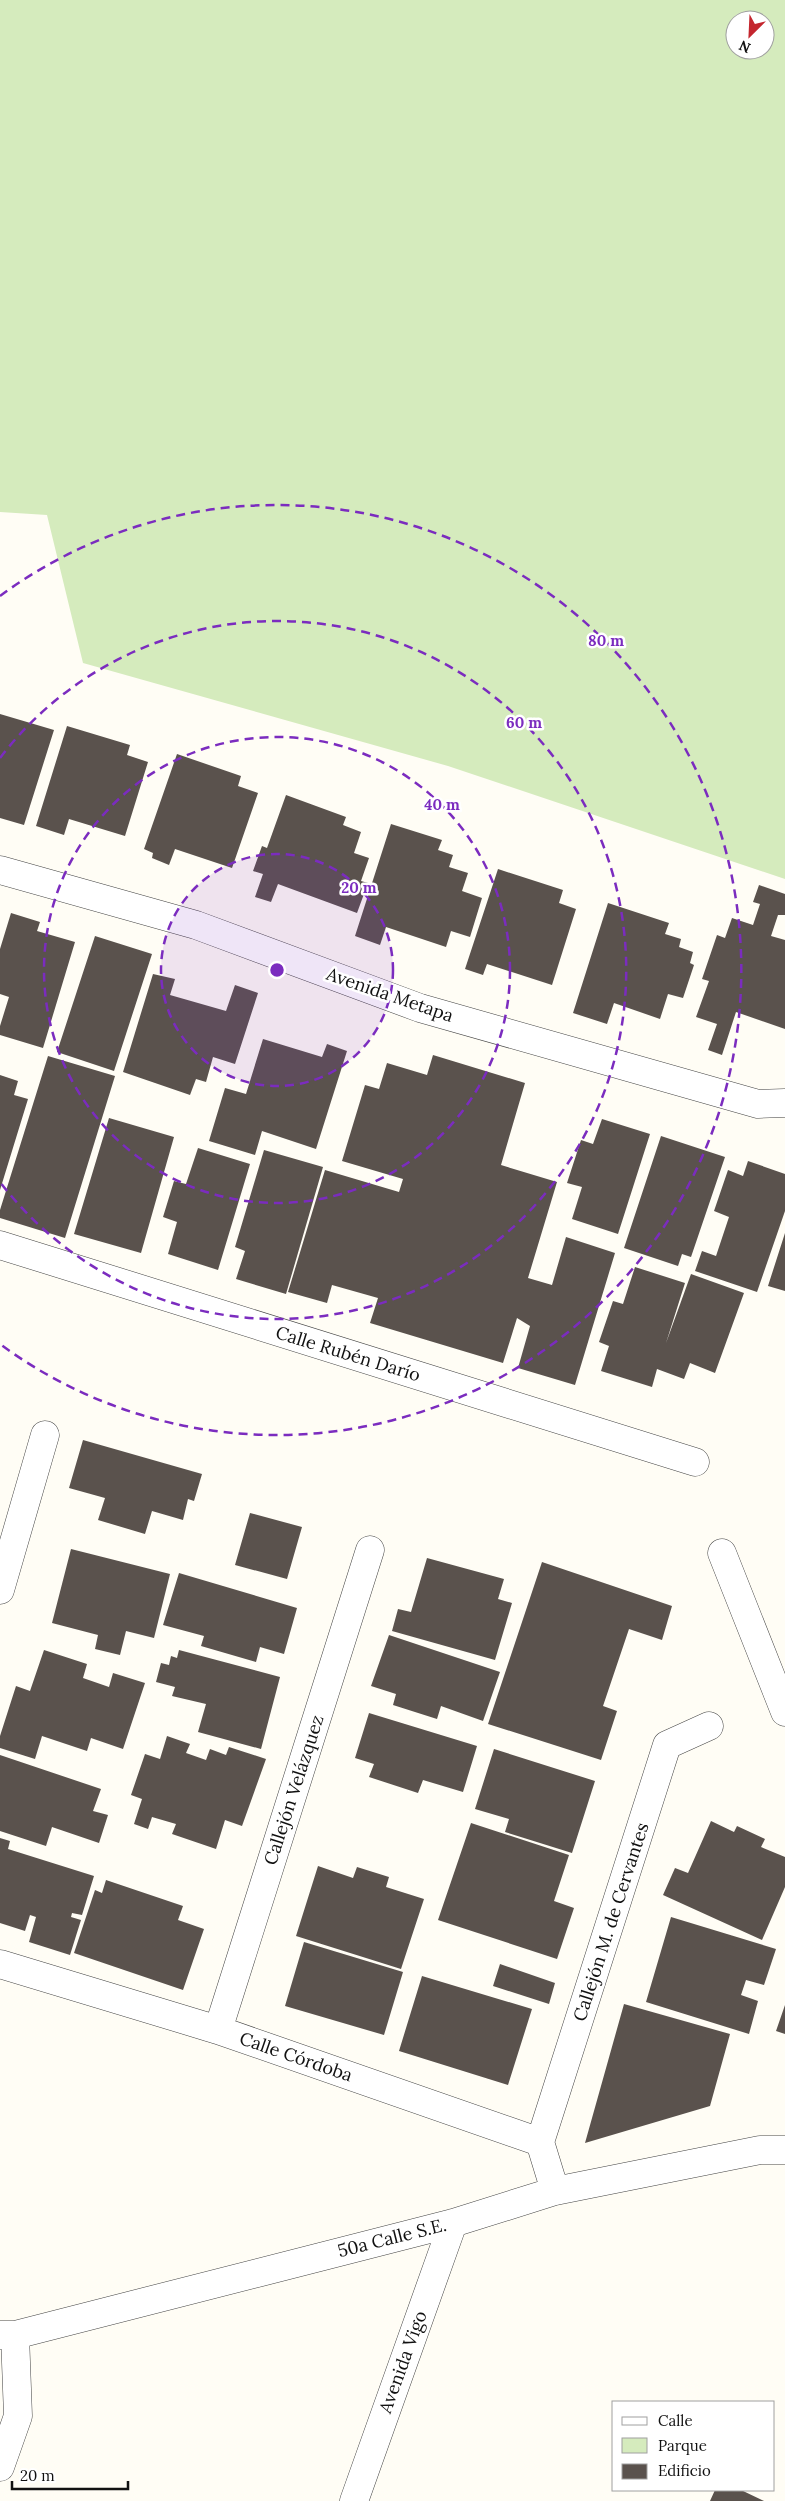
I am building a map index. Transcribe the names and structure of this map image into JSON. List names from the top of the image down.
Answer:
{
  "streets": {
    "street": [
      "Avenida Metapa",
      "Calle Rubén Darío",
      "Callejón Velázquez",
      "Callejón M. de Cervantes",
      "Calle Córdoba",
      "50a Calle S.E.",
      "Avenida Vigo"
    ]
  },
  "crossings": [
    ["Callejón Velázquez", "Calle Córdoba"],
    ["Callejón M. de Cervantes", "Calle Córdoba"],
    ["50a Calle S.E.", "Avenida Vigo"]
  ],
  "legend": ["Calle", "Parque", "Edificio"],
  "scale_bar": "20 m",
  "north": "bottom left",
  "rings": [
    "80 m",
    "60 m",
    "40 m",
    "20 m"
  ]
}
